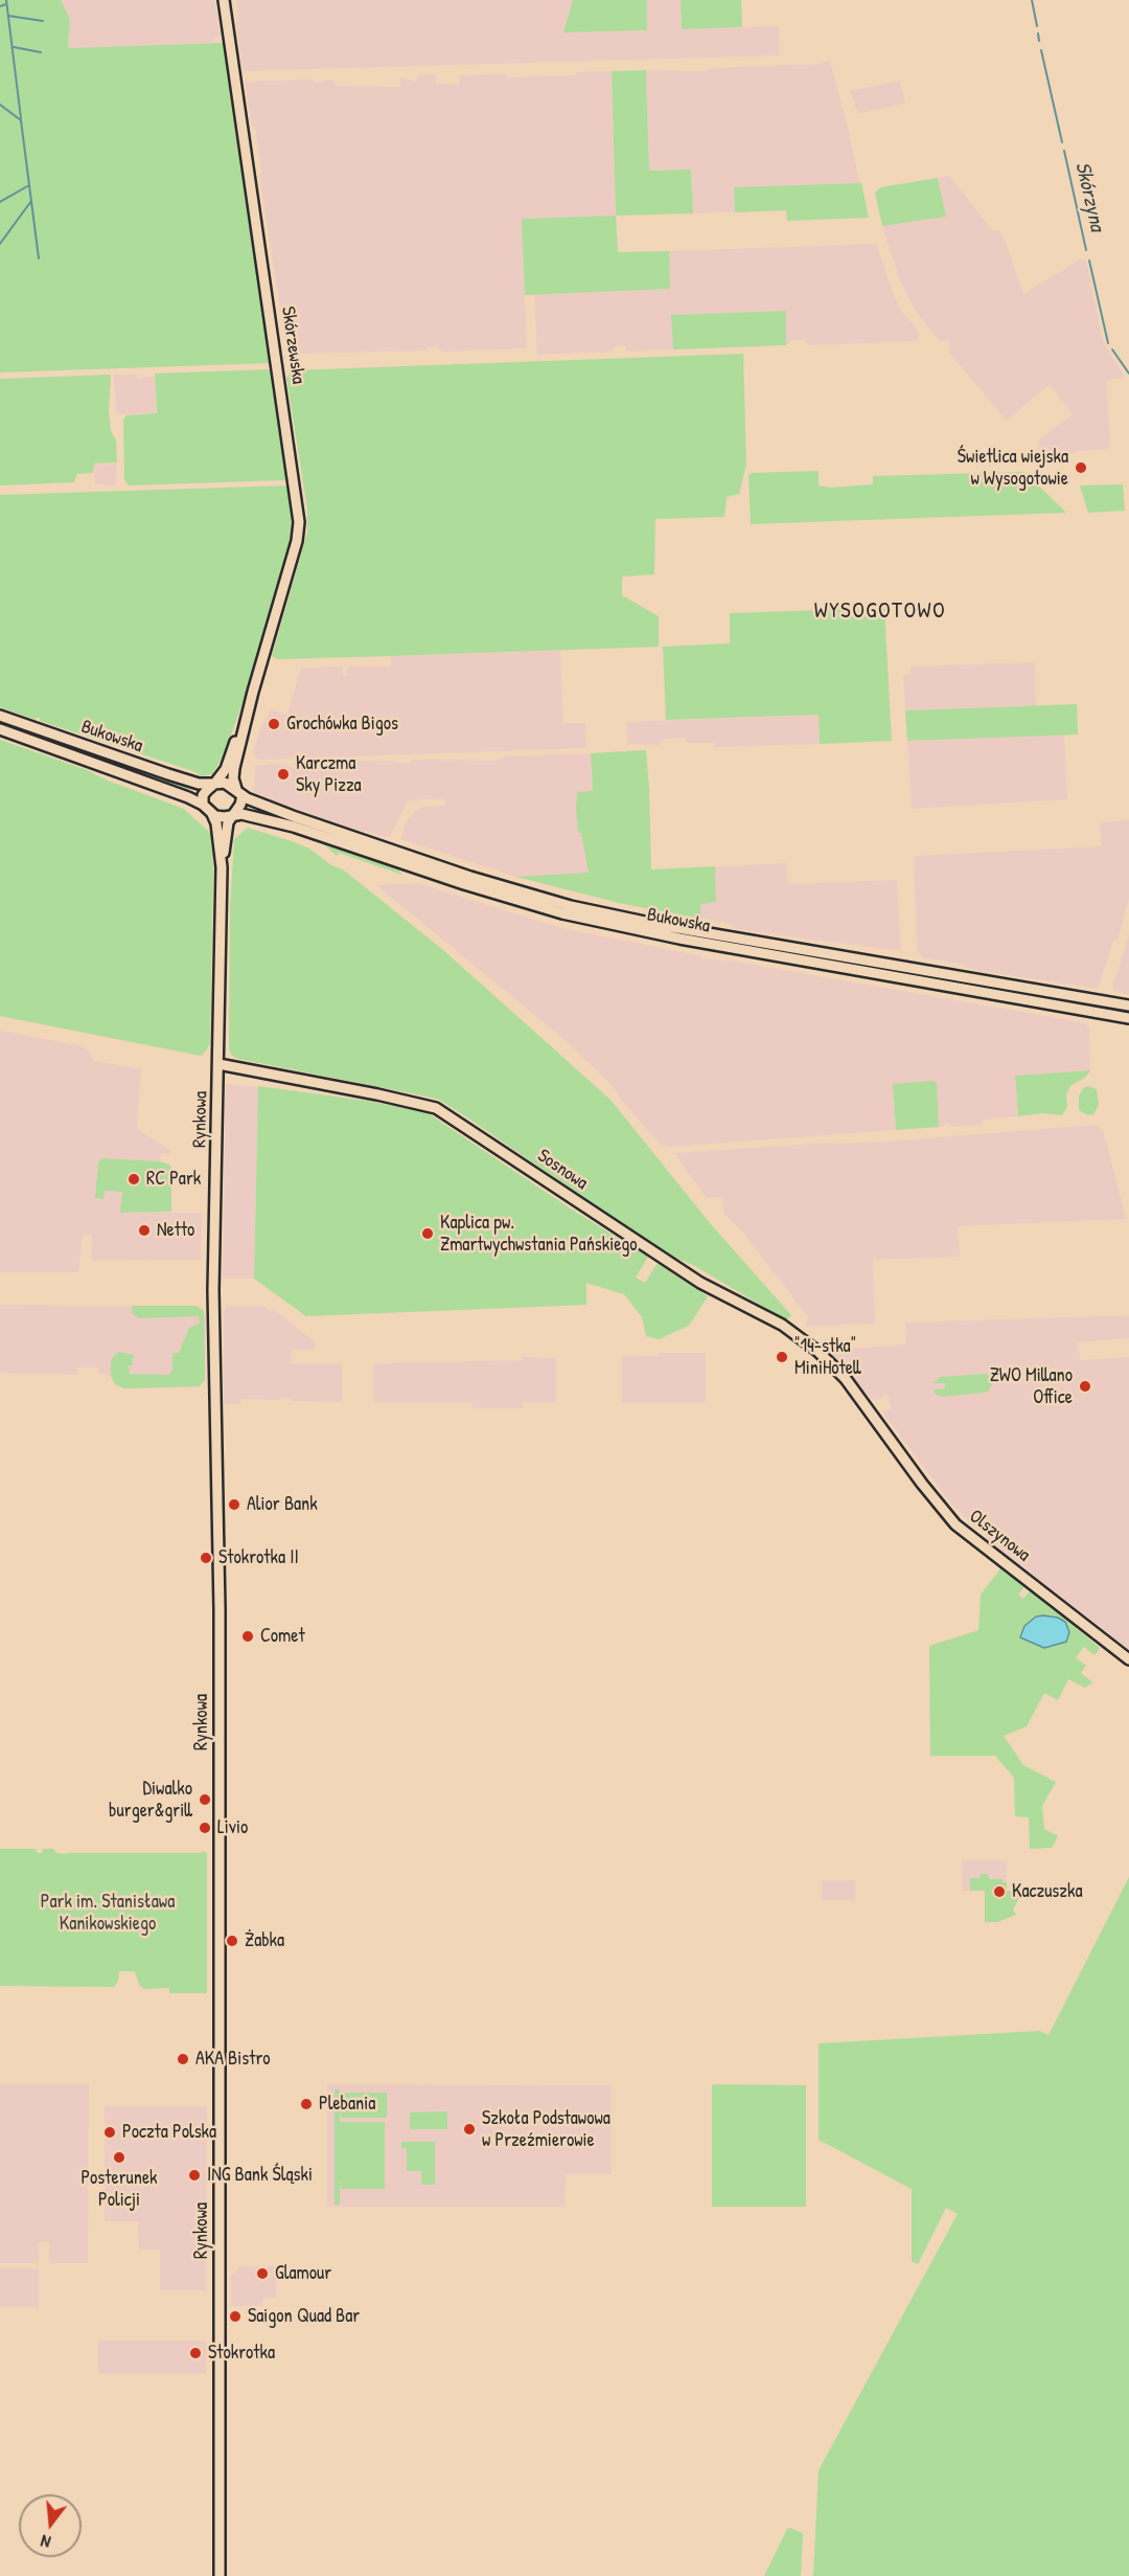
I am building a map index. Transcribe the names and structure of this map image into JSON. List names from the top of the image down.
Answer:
{
  "streets": {
    "street": [
      "Skórzewska",
      "Bukowska",
      "Rynkowa",
      "Sosnowa",
      "Olszynowa"
    ]
  },
  "crossings": [
    ["Skórzewska", "Bukowska"],
    ["Skórzewska", "Rynkowa"],
    ["Bukowska", "Rynkowa"],
    ["Rynkowa", "Sosnowa"],
    ["Sosnowa", "Olszynowa"]
  ],
  "districts": ["WYSOGOTOWO"],
  "water": ["Skórzyna"],
  "parks": ["Park im. Stanisława Kanikowskiego"],
  "places": [
    "Świetlica wiejska w Wysogotowie",
    "Grochówka Bigos",
    "Karczma Sky Pizza",
    "RC Park",
    "Netto",
    "Kaplica pw. Zmartwychwstania Pańskiego",
    "\"14-stka\" MiniHotell",
    "ZWO Millano Office",
    "Alior Bank",
    "Stokrotka II",
    "Comet",
    "Diwalko burger&grill",
    "Livio",
    "Kaczuszka",
    "Żabka",
    "AKA Bistro",
    "Plebania",
    "Szkoła Podstawowa w Przeźmierowie",
    "Poczta Polska",
    "Posterunek Policji",
    "ING Bank Śląski",
    "Glamour",
    "Saigon Quad Bar",
    "Stokrotka"
  ],
  "north": "bottom"
}
